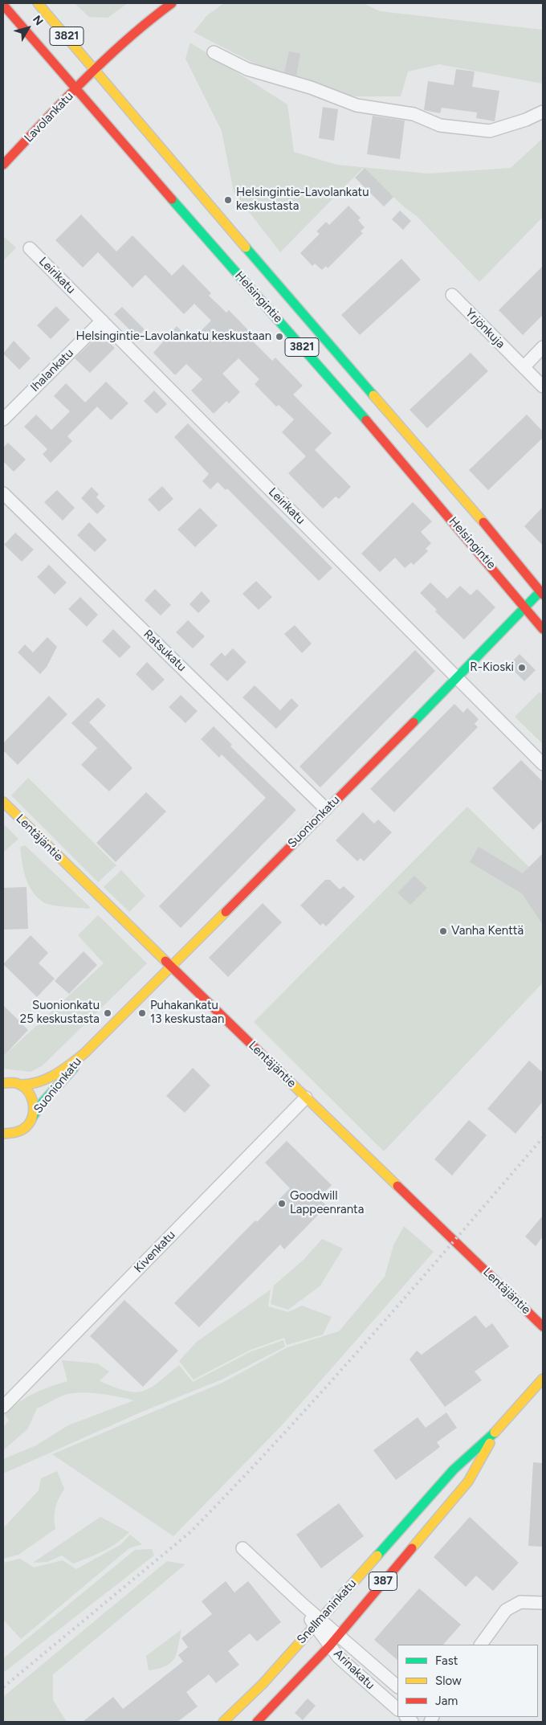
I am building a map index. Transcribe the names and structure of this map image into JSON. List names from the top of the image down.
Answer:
{
  "streets": {
    "main road": [
      "3821",
      "Lavolankatu",
      "Helsingintie",
      "Suonionkatu",
      "Lentäjäntie",
      "387",
      "Snellmaninkatu"
    ],
    "street": [
      "Leirikatu",
      "Yrjönkuja",
      "Ihalankatu",
      "Ratsukatu",
      "Kivenkatu",
      "Arinakatu"
    ]
  },
  "crossings": [
    ["Lavolankatu", "Helsingintie"],
    ["Leirikatu", "Ihalankatu"],
    ["Leirikatu", "Suonionkatu"],
    ["Helsingintie", "Suonionkatu"],
    ["Ratsukatu", "Suonionkatu"],
    ["Suonionkatu", "Lentäjäntie"],
    ["Lentäjäntie", "Kivenkatu"],
    ["Snellmaninkatu", "Arinakatu"]
  ],
  "places": [
    "Helsingintie-Lavolankatu keskustasta",
    "Helsingintie-Lavolankatu keskustaan",
    "R-Kioski",
    "Vanha Kenttä",
    "Suonionkatu 25 keskustasta",
    "Puhakankatu 13 keskustaan",
    "Goodwill Lappeenranta"
  ],
  "legend": ["Fast", "Slow", "Jam"],
  "north": "top right"
}
